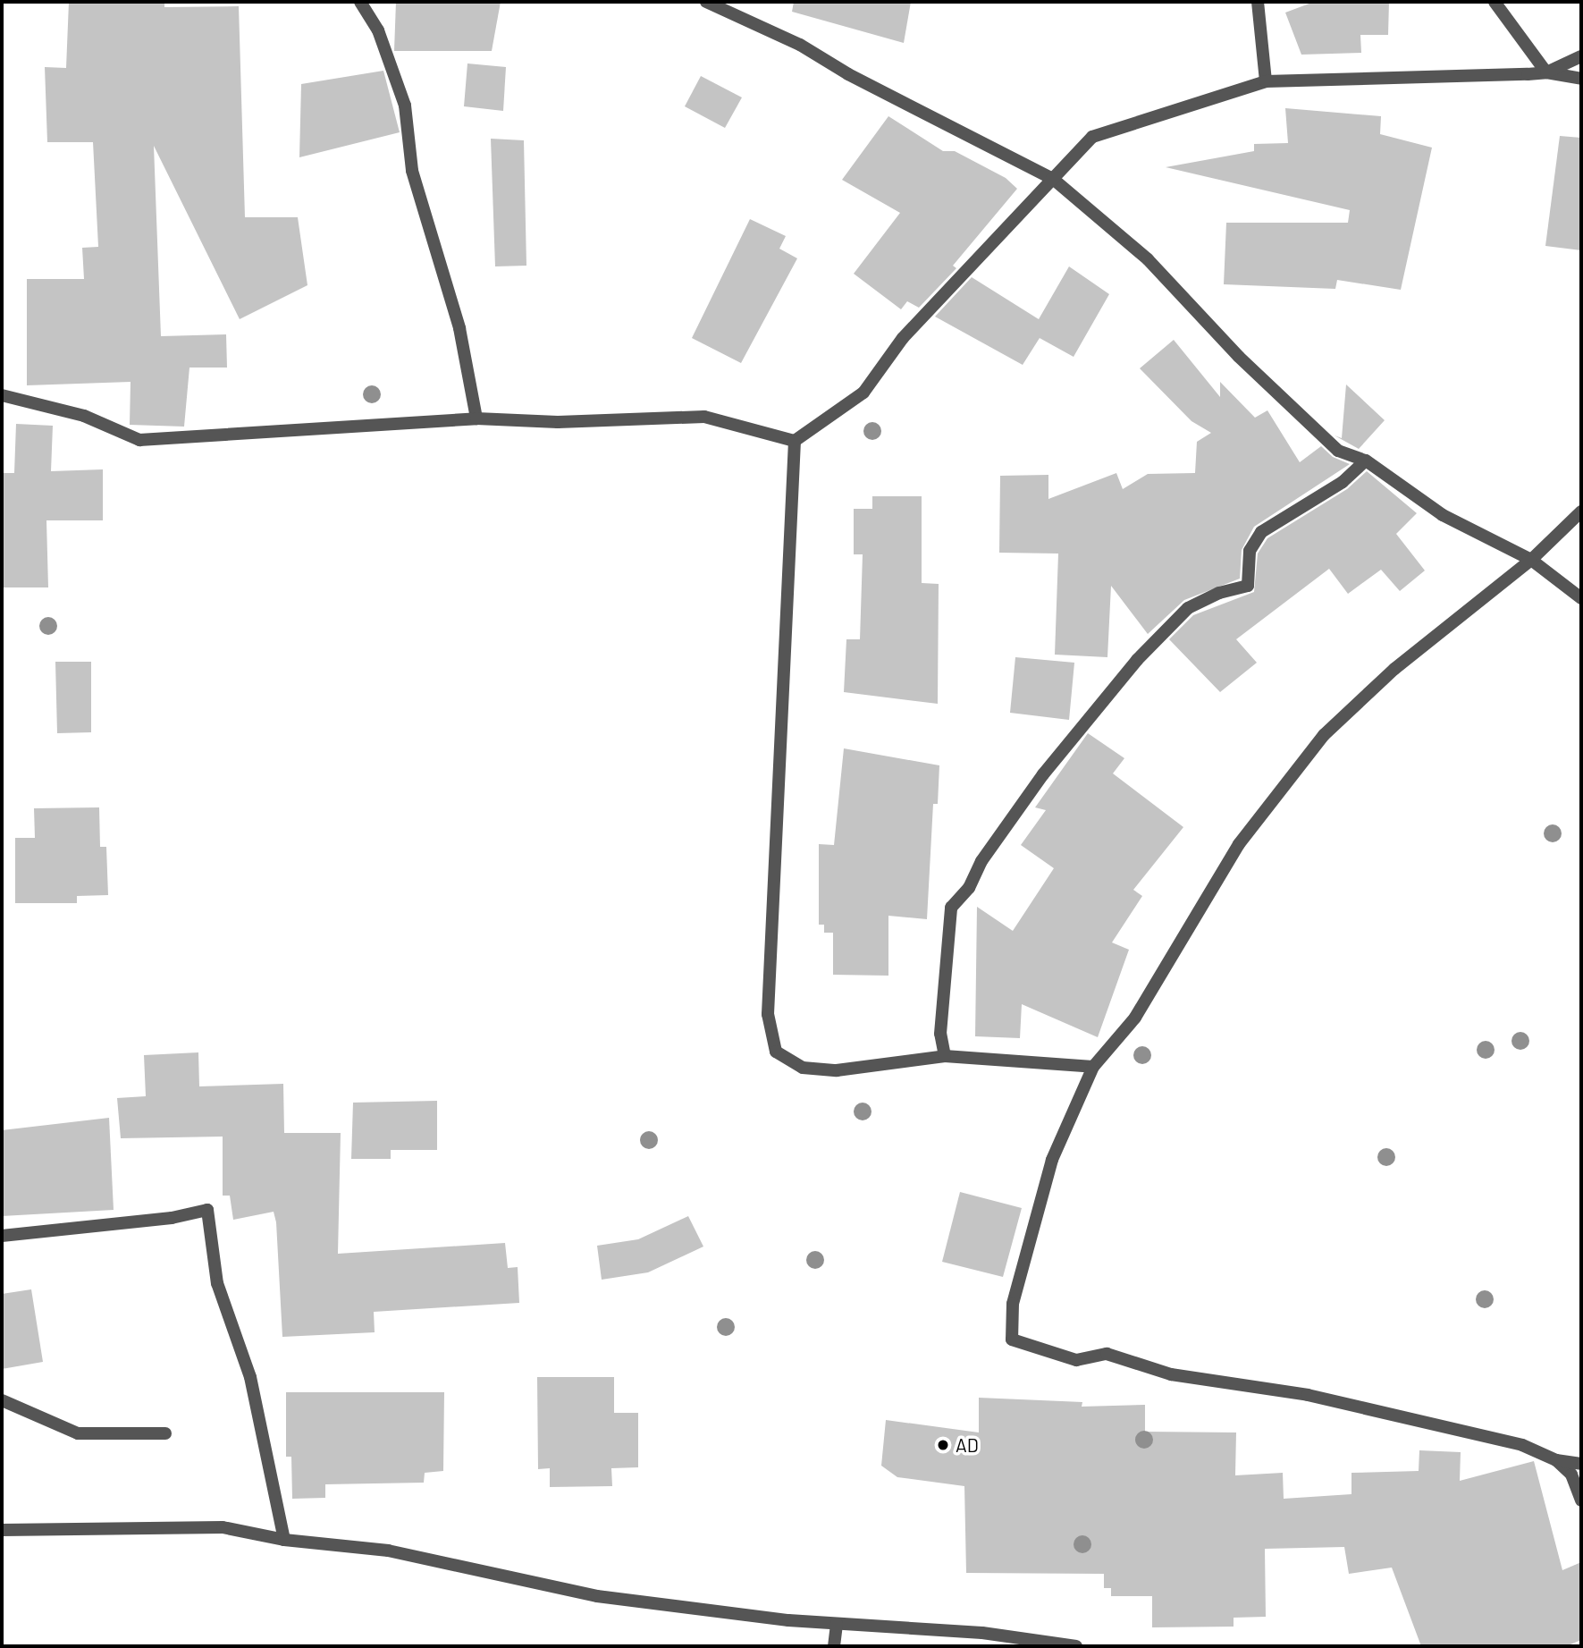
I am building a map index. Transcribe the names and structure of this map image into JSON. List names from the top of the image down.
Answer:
{
  "places": ["AD"]
}
